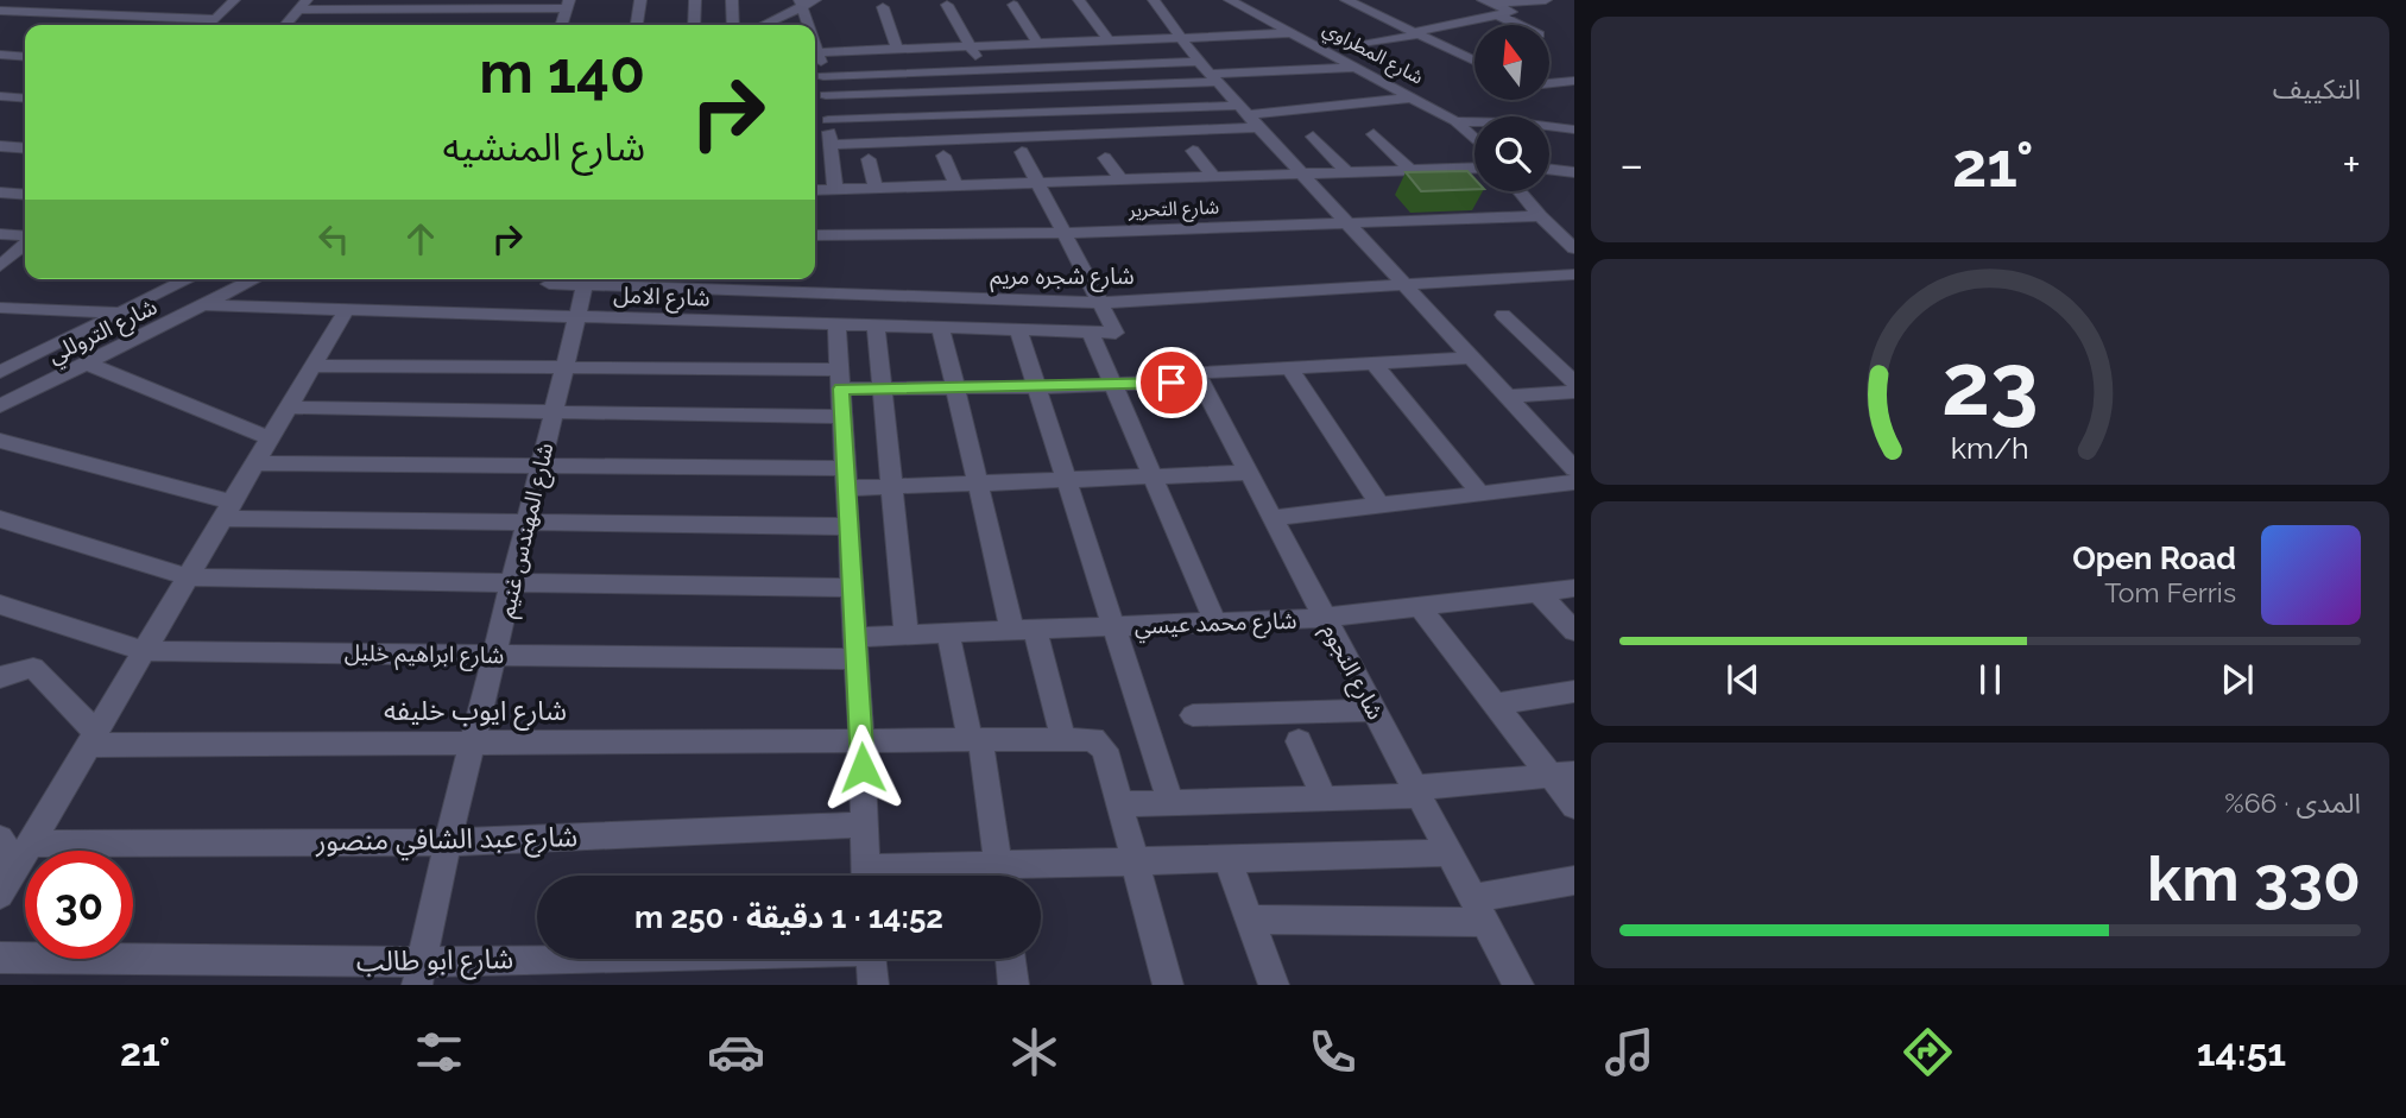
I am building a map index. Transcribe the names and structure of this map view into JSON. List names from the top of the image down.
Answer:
{
  "streets": {
    "street": [
      "شارع المطراوي",
      "شارع التحرير",
      "شارع شجره مريم",
      "شارع الامل",
      "شارع التروللي",
      "شارع المهندس غنيم",
      "شارع محمد عيسي",
      "شارع ابراهيم خليل",
      "شارع النجوم",
      "شارع ايوب خليفه",
      "شارع عبد الشافي منصور",
      "شارع ابو طالب"
    ]
  },
  "crossings": [
    ["شارع شجره مريم", "شارع الامل"],
    ["شارع الامل", "شارع التروللي"],
    ["شارع الامل", "شارع المهندس غنيم"],
    ["شارع المهندس غنيم", "شارع ابراهيم خليل"],
    ["شارع المهندس غنيم", "شارع ايوب خليفه"],
    ["شارع المهندس غنيم", "شارع عبد الشافي منصور"],
    ["شارع المهندس غنيم", "شارع ابو طالب"],
    ["شارع محمد عيسي", "شارع ابراهيم خليل"],
    ["شارع محمد عيسي", "شارع النجوم"]
  ],
  "north": "top",
  "page": {
    "tile": [
      "التكييف",
      ["المدى · 66%", "330 km"]
    ],
    "turn": ["140 m", "شارع المنشيه"],
    "heat": ["−", "21°", "+"],
    "song": ["Open Road", "Tom Ferris"],
    "limit": "30",
    "trip": "14:52 · 1 دقيقة · 250 m",
    "tabs": ["14:51", "21°"],
    "gauge": ["23", "km/h"]
  }
}
